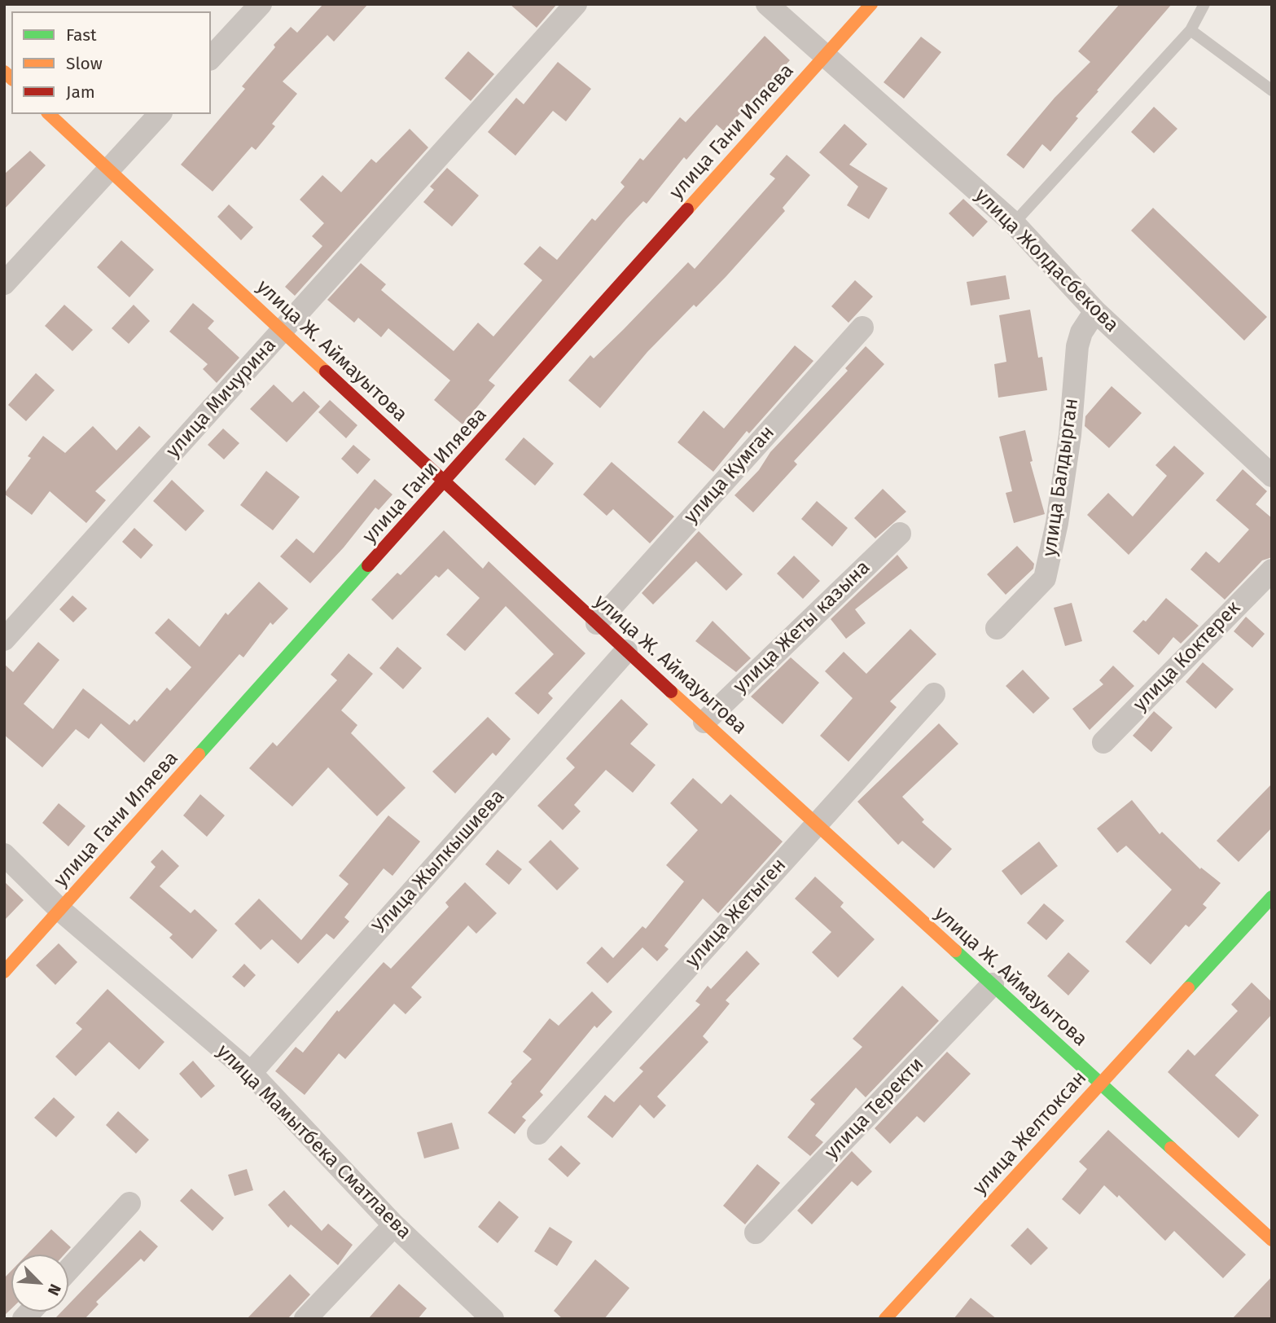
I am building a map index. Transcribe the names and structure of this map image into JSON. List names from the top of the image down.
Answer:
{
  "streets": {
    "street": [
      "улица Гани Иляева",
      "улица Жолдасбекова",
      "улица Ж. Аймауытова",
      "улица Мичурина",
      "улица Кумган",
      "улица Балдырган",
      "улица Жеты казына",
      "улица Коктерек",
      "Улица Жылкышиева",
      "улица Жетыген",
      "улица Теректи",
      "улица Желтоксан",
      "улица Мамытбека Сматлаева"
    ]
  },
  "crossings": [
    ["улица Гани Иляева", "улица Жолдасбекова"],
    ["улица Гани Иляева", "улица Ж. Аймауытова"],
    ["улица Гани Иляева", "улица Мамытбека Сматлаева"],
    ["улица Жолдасбекова", "улица Балдырган"],
    ["улица Ж. Аймауытова", "улица Мичурина"],
    ["улица Ж. Аймауытова", "улица Кумган"],
    ["улица Ж. Аймауытова", "улица Жеты казына"],
    ["улица Ж. Аймауытова", "Улица Жылкышиева"],
    ["улица Ж. Аймауытова", "улица Жетыген"],
    ["улица Ж. Аймауытова", "улица Теректи"],
    ["улица Ж. Аймауытова", "улица Желтоксан"],
    ["Улица Жылкышиева", "улица Мамытбека Сматлаева"]
  ],
  "legend": ["Fast", "Slow", "Jam"],
  "north": "bottom right"
}
